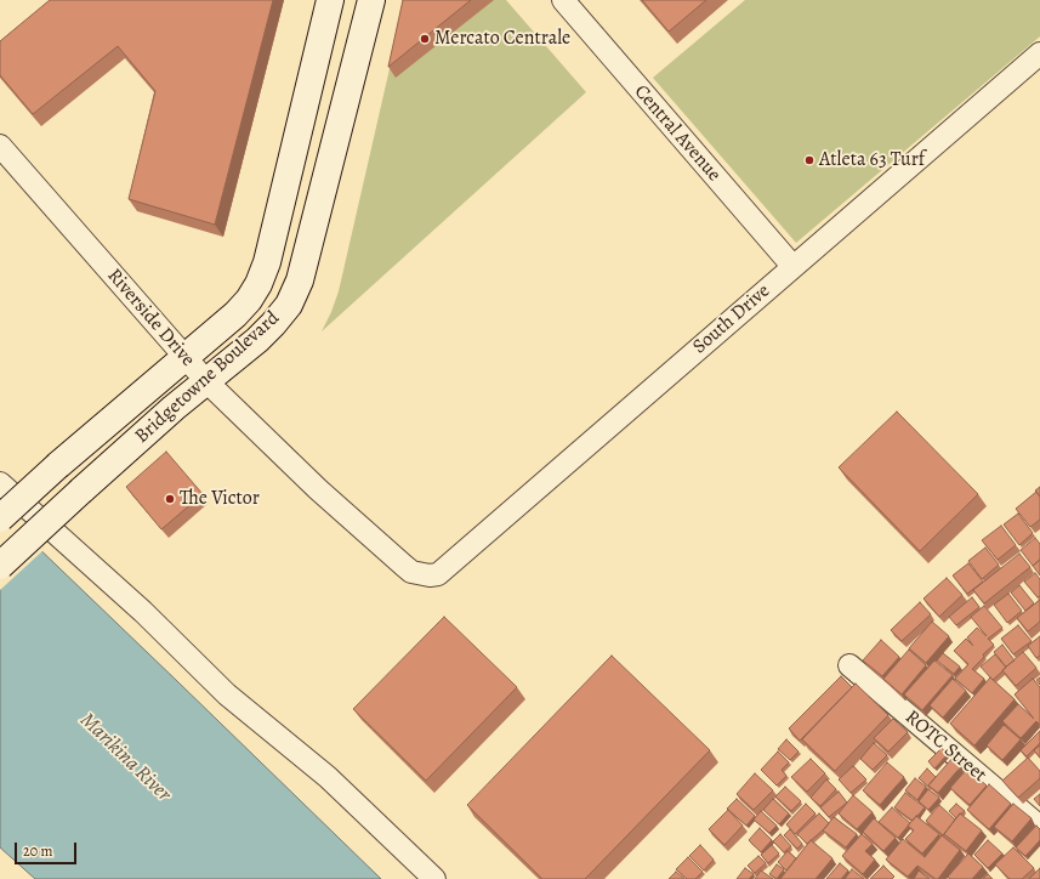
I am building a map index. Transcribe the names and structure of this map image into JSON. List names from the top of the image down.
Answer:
{
  "streets": {
    "street": [
      "Central Avenue",
      "Riverside Drive",
      "South Drive",
      "Bridgetowne Boulevard",
      "ROTC Street"
    ]
  },
  "crossings": [
    ["Central Avenue", "South Drive"],
    ["Riverside Drive", "South Drive"],
    ["Riverside Drive", "Bridgetowne Boulevard"]
  ],
  "water": ["Marikina River"],
  "places": ["Mercato Centrale", "Atleta 63 Turf", "The Victor"],
  "scale_bar": "20 m"
}
